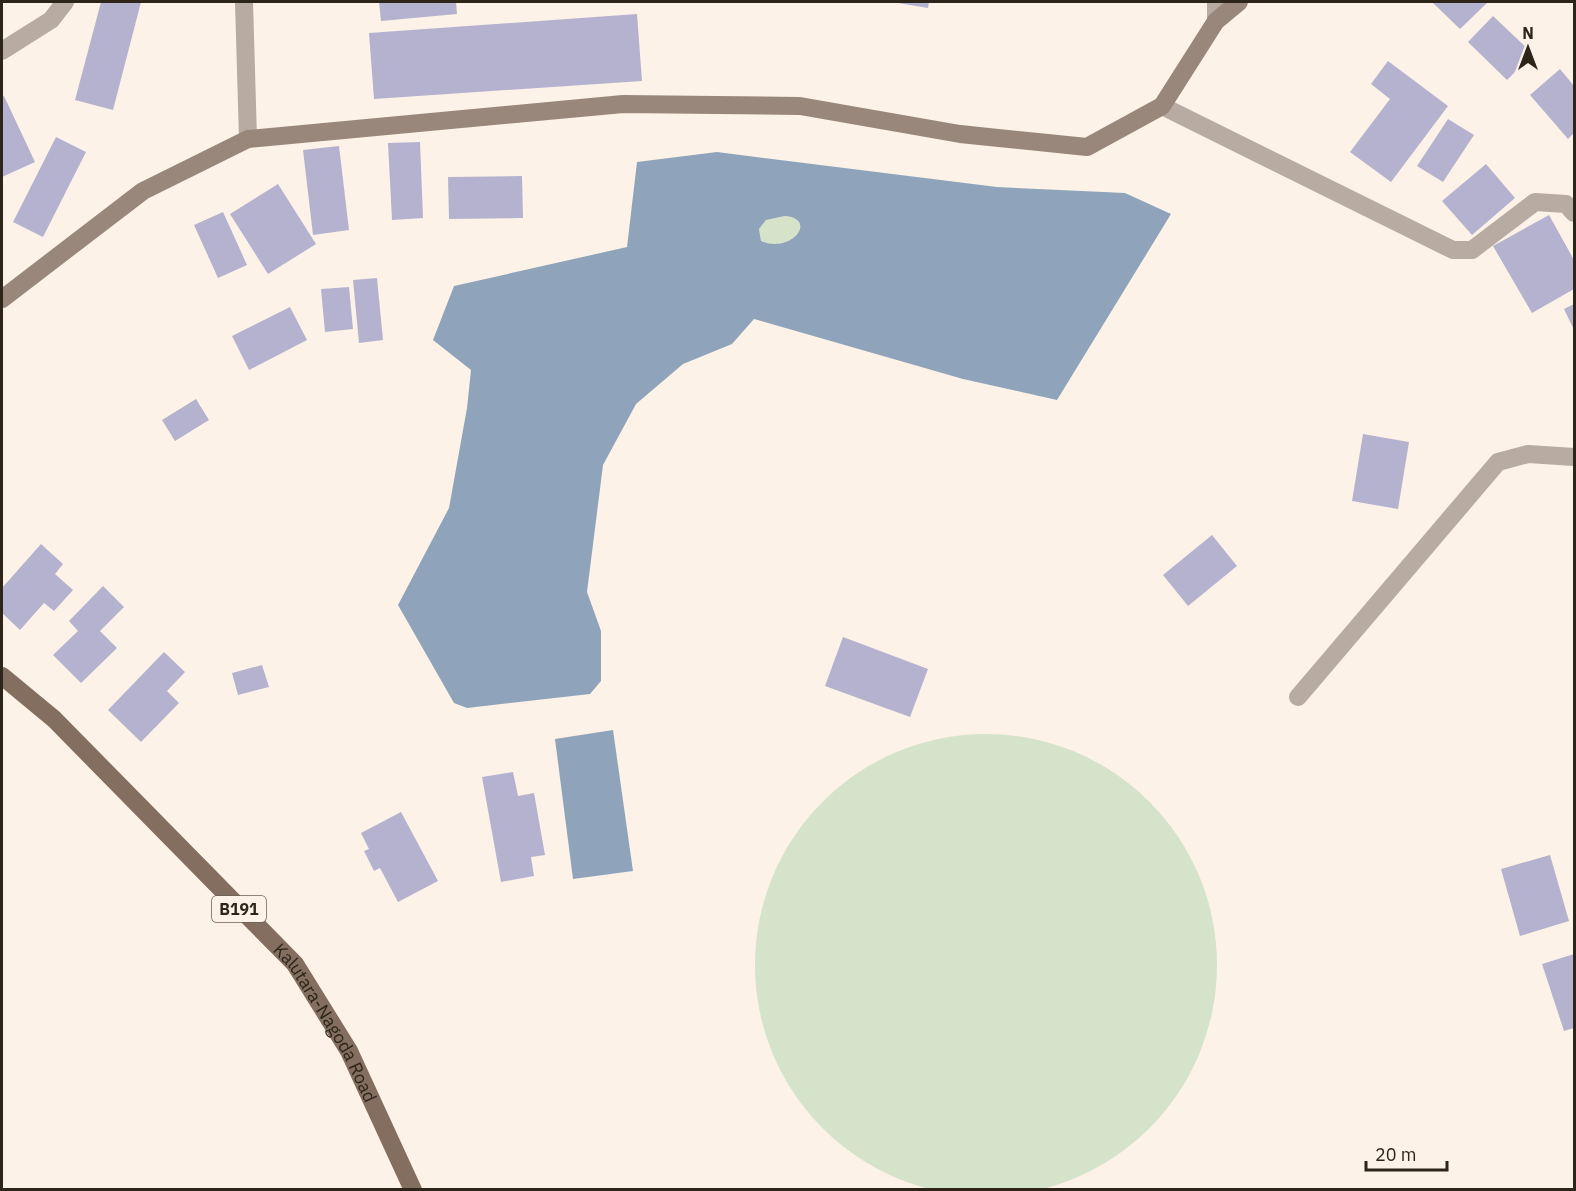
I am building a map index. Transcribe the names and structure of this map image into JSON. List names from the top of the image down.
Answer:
{
  "streets": {
    "main road": ["B191", "Kalutara-Nagoda Road"]
  },
  "scale_bar": "20 m",
  "north": "top"
}
